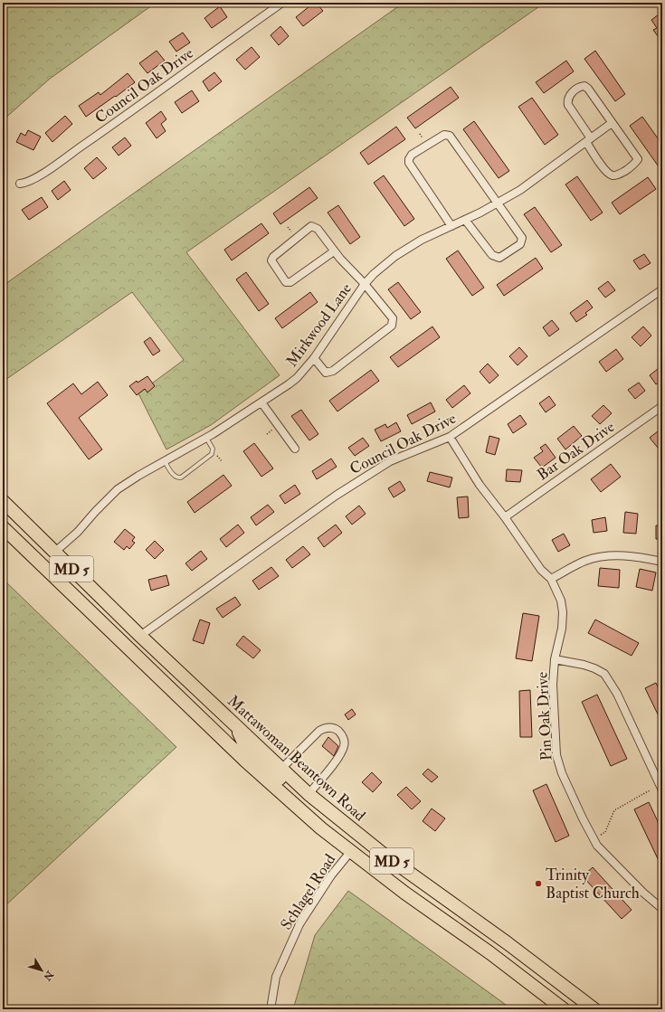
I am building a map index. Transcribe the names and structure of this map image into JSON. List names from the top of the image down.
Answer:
{
  "streets": {
    "highway": ["MD 5", "Mattawoman Beantown Road"],
    "street": [
      "Council Oak Drive",
      "Mirkwood Lane",
      "Bar Oak Drive",
      "Pin Oak Drive",
      "Schlagel Road"
    ]
  },
  "crossings": [
    ["Council Oak Drive", "Pin Oak Drive"],
    ["Council Oak Drive", "Mattawoman Beantown Road"],
    ["Mirkwood Lane", "Mattawoman Beantown Road"],
    ["Bar Oak Drive", "Pin Oak Drive"],
    ["MD 5", "Schlagel Road"]
  ],
  "places": ["Trinity Baptist Church"],
  "north": "bottom right"
}
